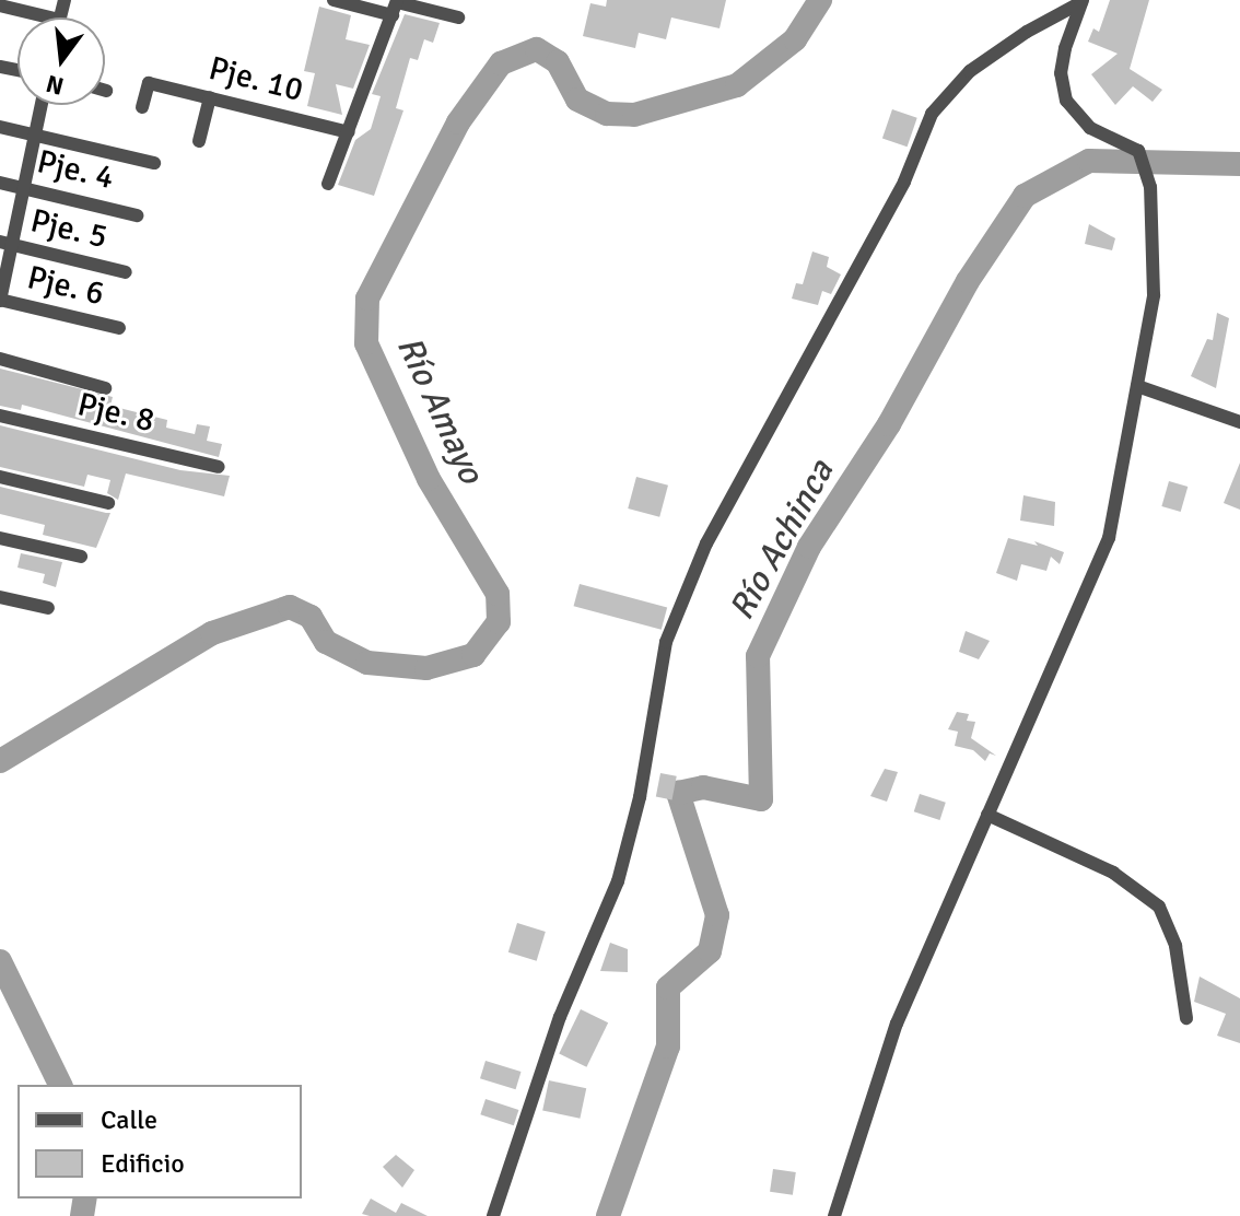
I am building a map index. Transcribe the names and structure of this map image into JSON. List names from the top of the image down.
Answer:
{
  "streets": {
    "street": [
      "Pje. 10",
      "Pje. 4",
      "Pje. 5",
      "Pje. 6",
      "Pje. 8"
    ]
  },
  "water": ["Río Amayo", "Río Achinca"],
  "legend": ["Calle", "Edificio"],
  "north": "bottom"
}
